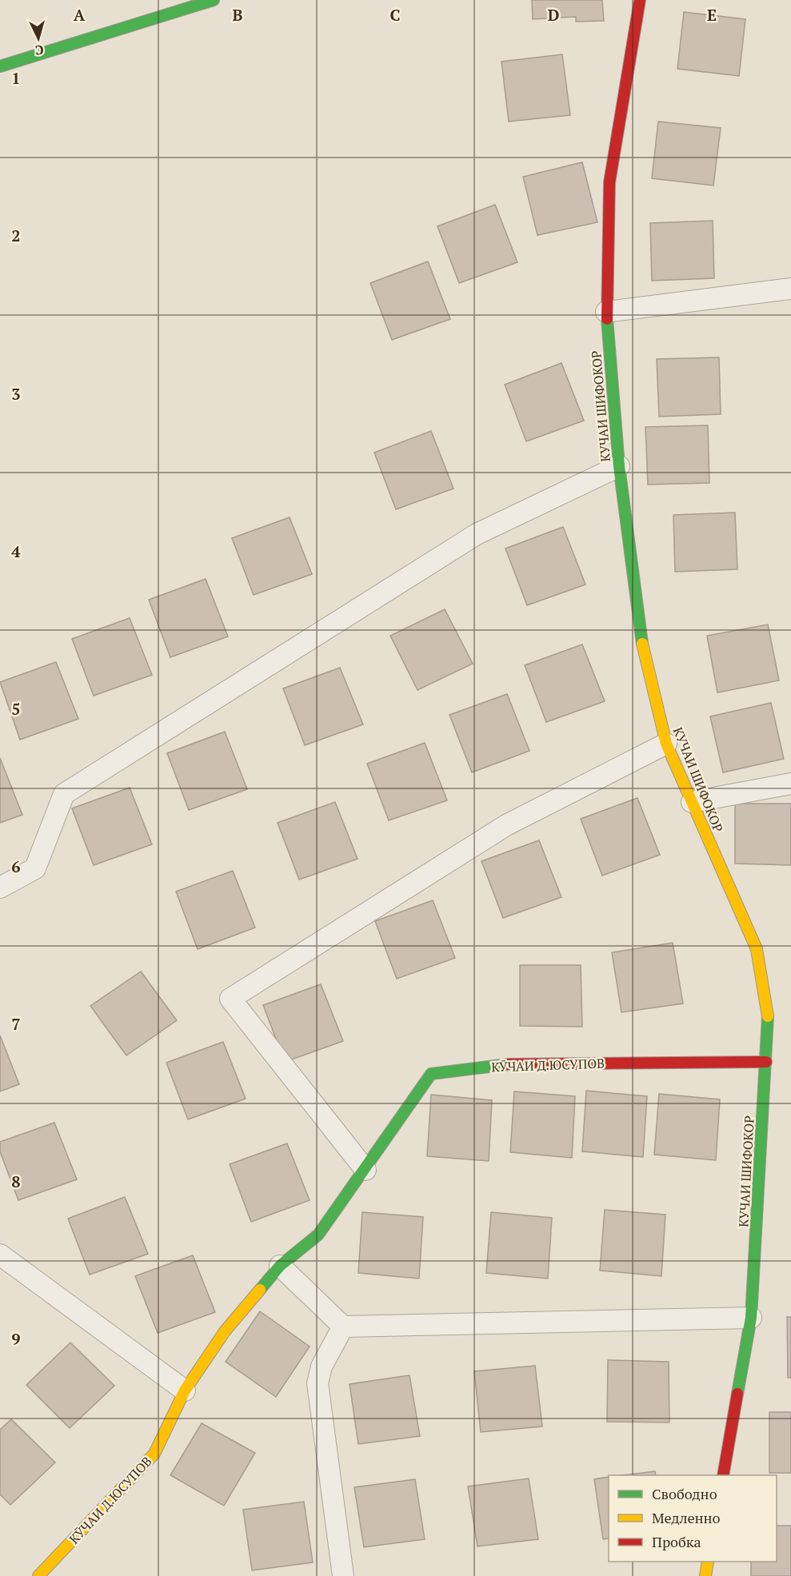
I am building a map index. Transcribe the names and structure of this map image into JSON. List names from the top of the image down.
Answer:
{
  "streets": {
    "street": ["КУЧАИ ШИФОКОР", "КӮЧАИ Д.ЮСУПОВ"]
  },
  "crossings": [
    ["КУЧАИ ШИФОКОР", "КӮЧАИ Д.ЮСУПОВ"]
  ],
  "legend": ["Свободно", "Медленно", "Пробка"],
  "north": "bottom",
  "grid": {
    "columns": [
      "A",
      "B",
      "C",
      "D",
      "E"
    ],
    "rows": [
      "1",
      "2",
      "3",
      "4",
      "5",
      "6",
      "7",
      "8",
      "9"
    ]
  }
}
